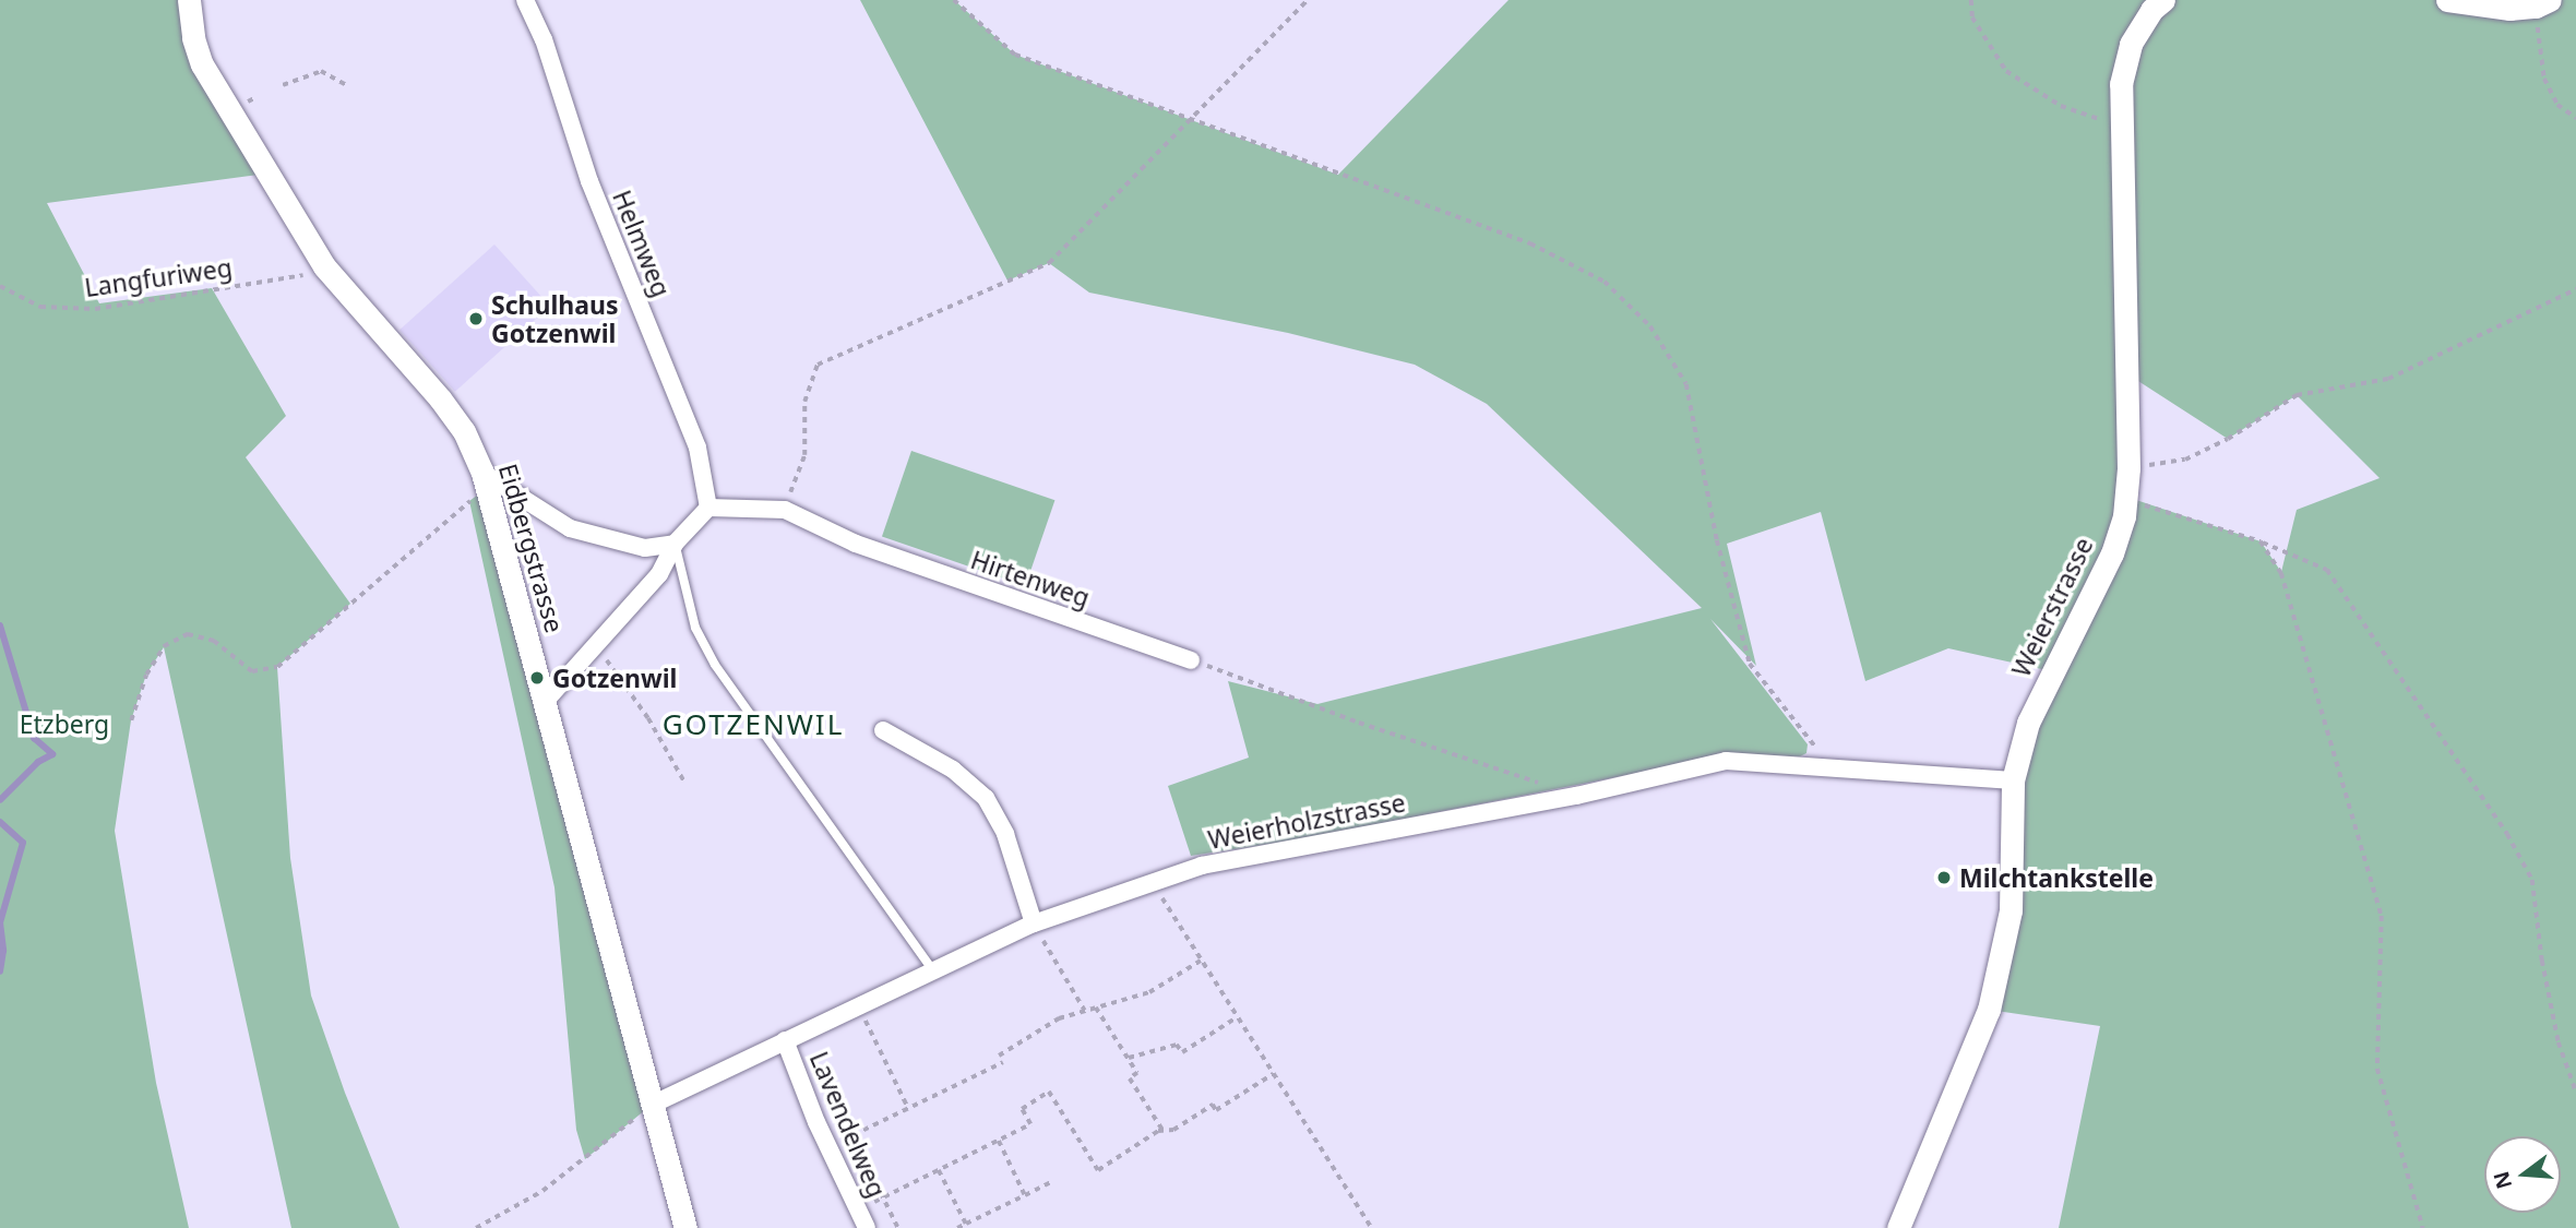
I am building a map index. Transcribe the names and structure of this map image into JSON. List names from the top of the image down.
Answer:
{
  "streets": {
    "street": [
      "Helmweg",
      "Eidbergstrasse",
      "Hirtenweg",
      "Weierstrasse",
      "Weierholzstrasse",
      "Lavendelweg"
    ],
    "path": ["Langfuriweg"]
  },
  "crossings": [
    ["Helmweg", "Hirtenweg"],
    ["Langfuriweg", "Eidbergstrasse"],
    ["Eidbergstrasse", "Weierholzstrasse"],
    ["Weierstrasse", "Weierholzstrasse"],
    ["Weierholzstrasse", "Lavendelweg"]
  ],
  "districts": ["GOTZENWIL"],
  "parks": ["Etzberg"],
  "places": ["Schulhaus Gotzenwil", "Gotzenwil", "Milchtankstelle"],
  "north": "left"
}
